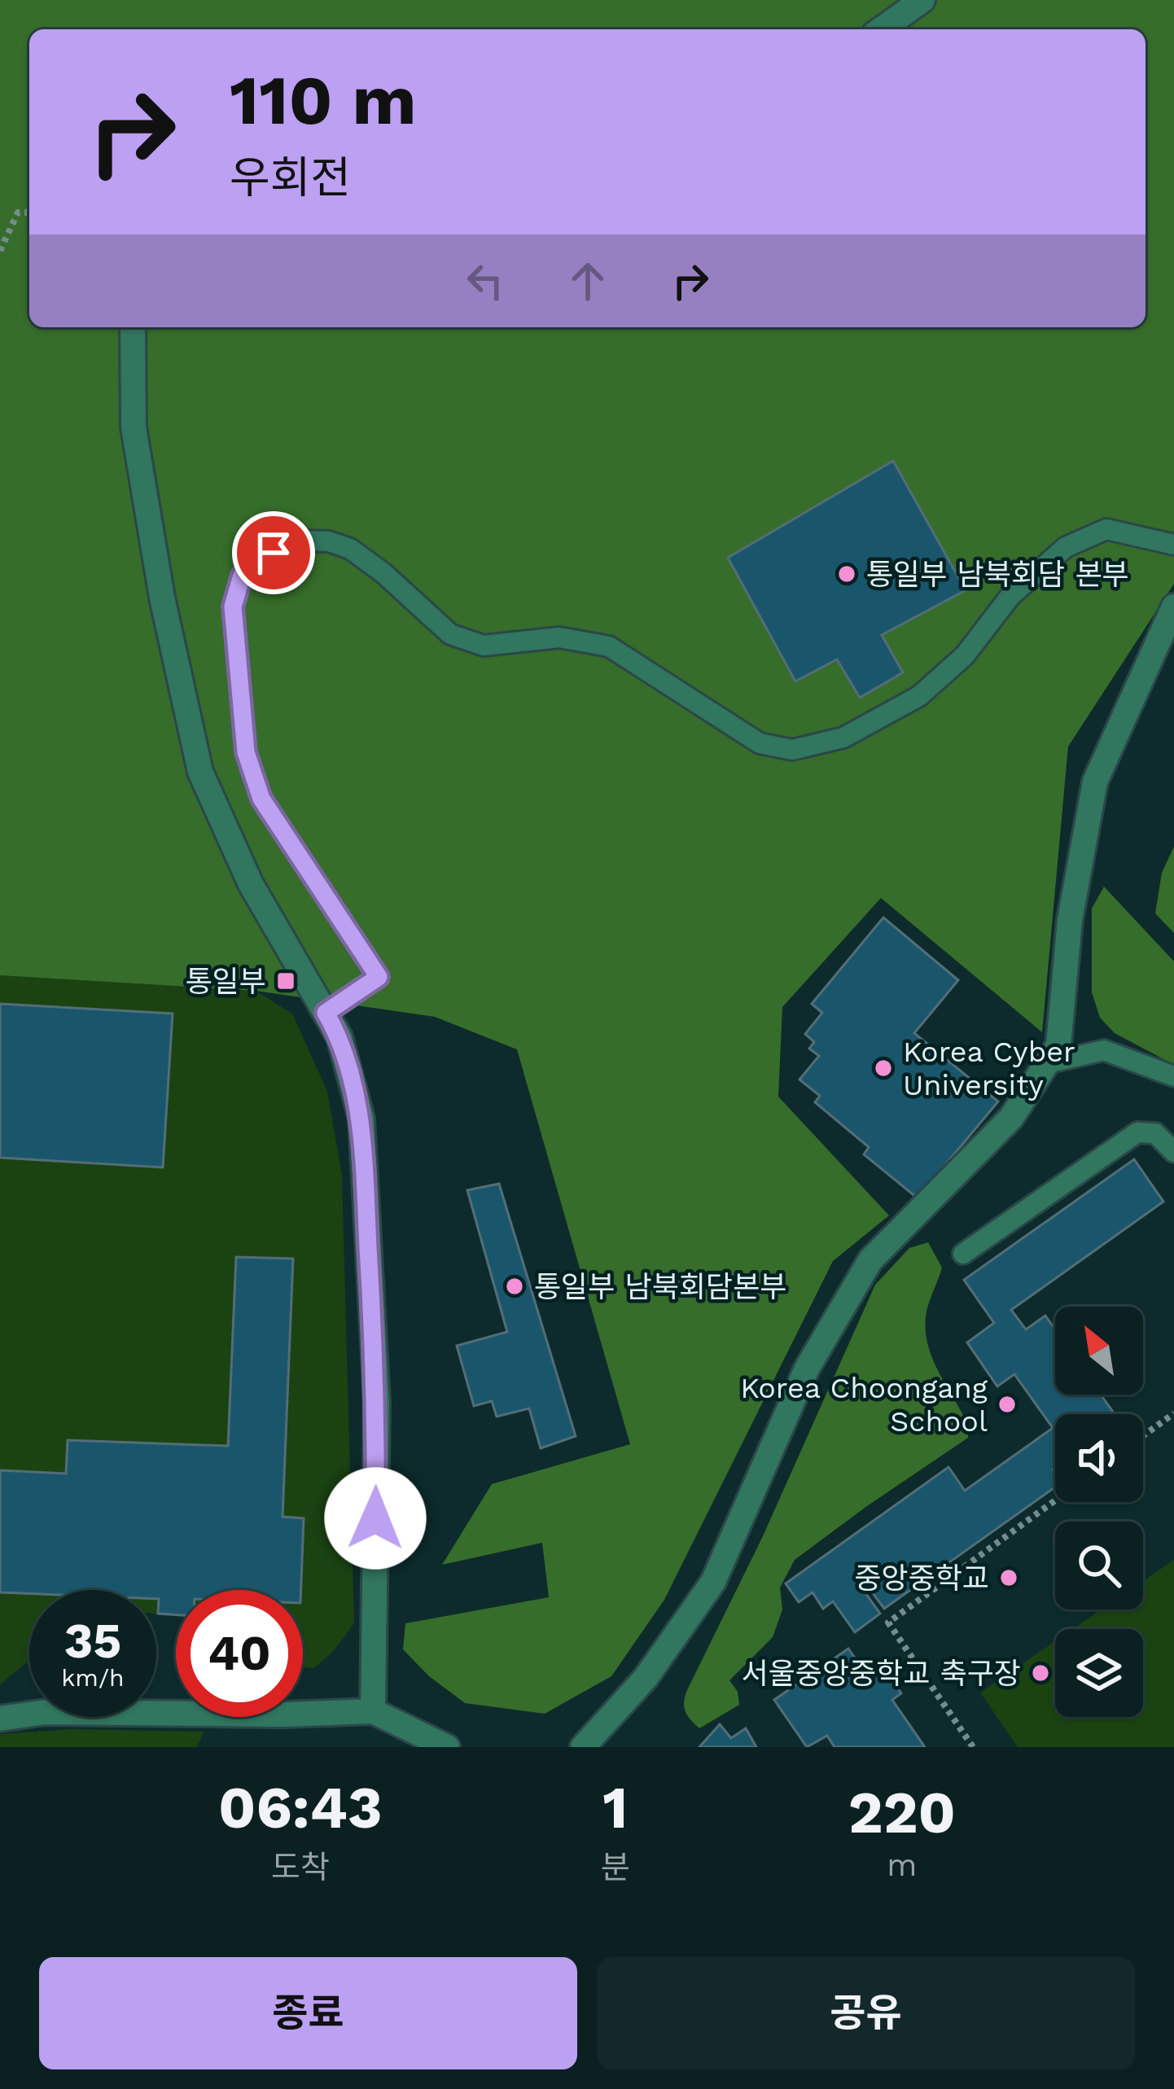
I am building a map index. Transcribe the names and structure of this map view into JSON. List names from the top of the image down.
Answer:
{
  "places": {
    "other": [
      "통일부 남북회담 본부",
      "Korea Cyber University",
      "통일부 남북회담본부",
      "Korea Choongang School",
      "중앙중학교",
      "서울중앙중학교 축구장"
    ],
    "transit": ["통일부"]
  },
  "north": "top left",
  "page": {
    "turn": ["110 m", "우회전"],
    "speed": "35 km/h",
    "limit": "40",
    "eta": [
      "06:43",
      "도착",
      "1",
      "분",
      "220",
      "m"
    ],
    "buttons": ["종료", "공유"]
  }
}
